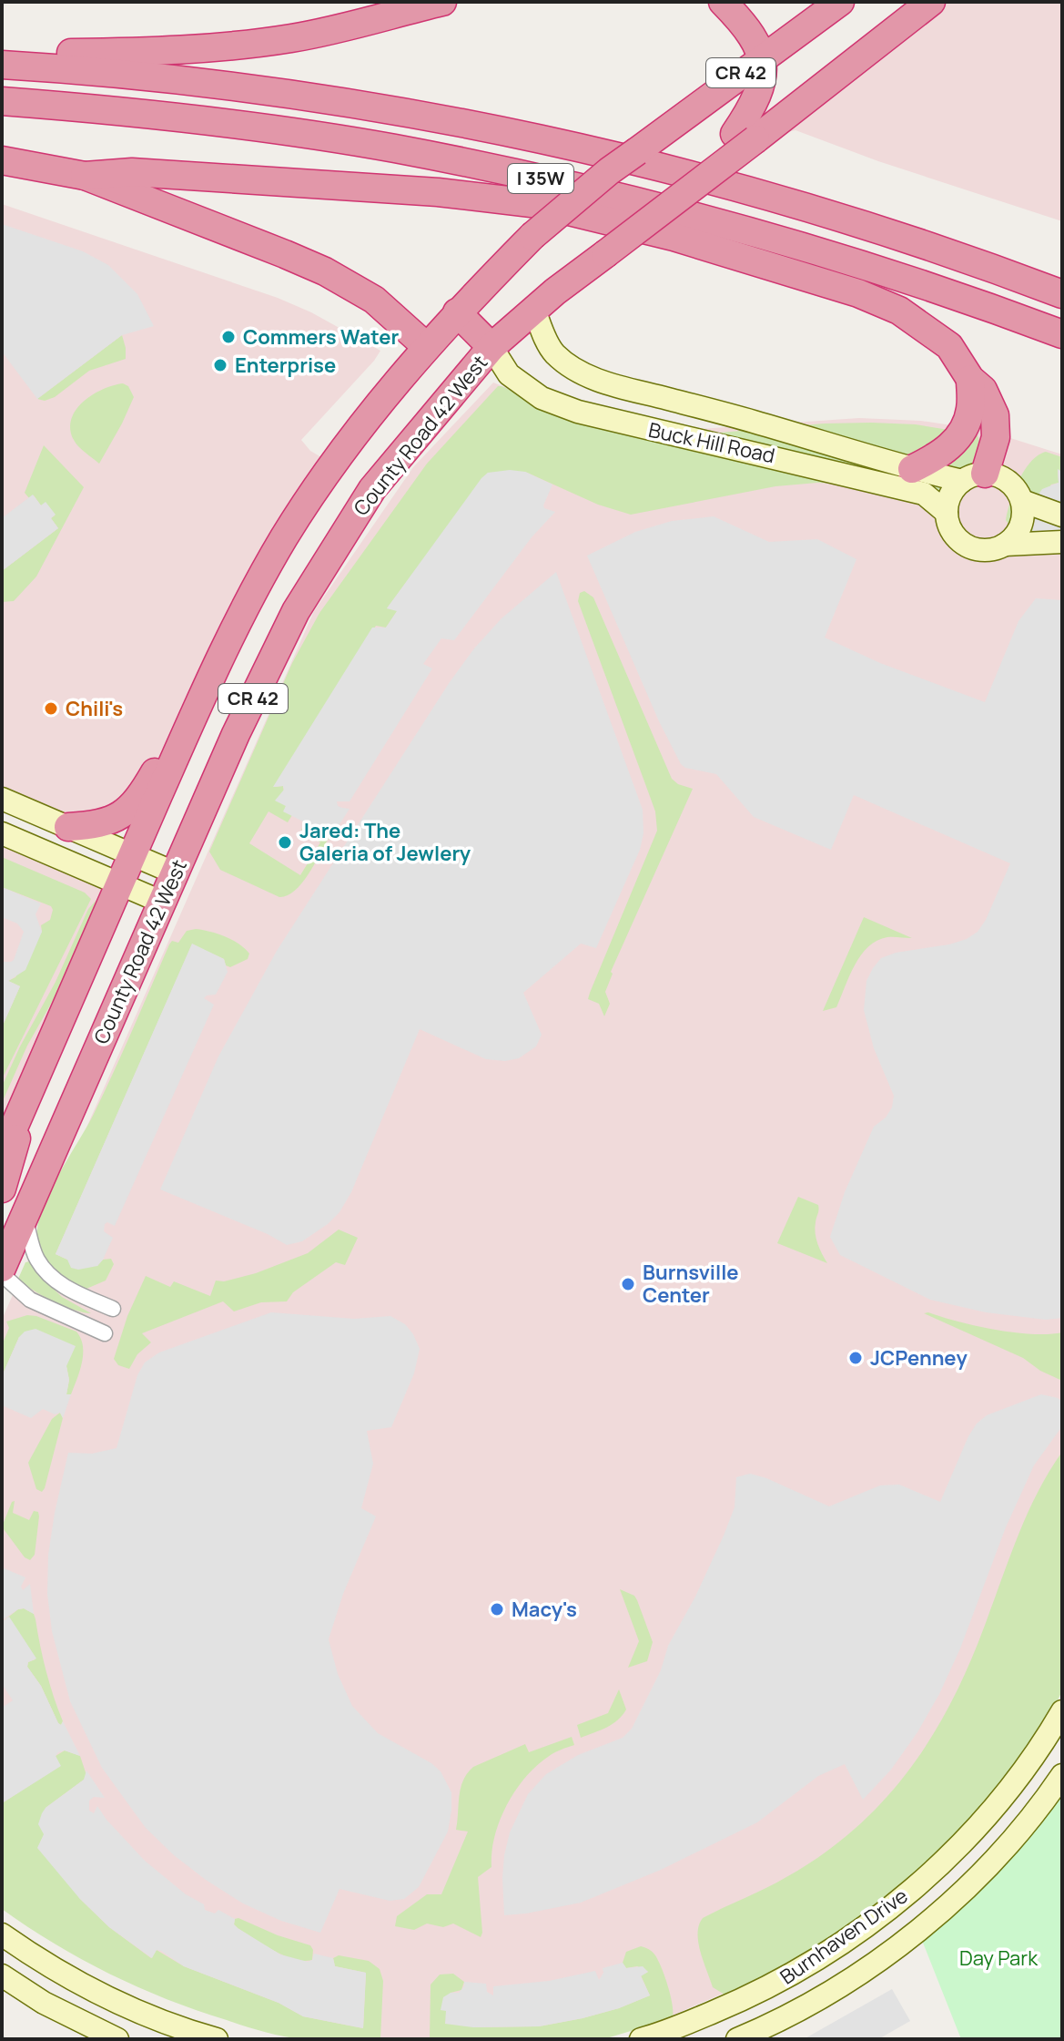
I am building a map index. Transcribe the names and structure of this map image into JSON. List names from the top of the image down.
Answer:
{
  "streets": {
    "highway": ["CR 42", "I 35W", "County Road 42 West"],
    "street": ["Buck Hill Road", "Burnhaven Drive"]
  },
  "crossings": [
    ["CR 42", "County Road 42 West"],
    ["County Road 42 West", "Buck Hill Road"]
  ],
  "parks": ["Day Park"],
  "places": [
    "Commers Water",
    "Enterprise",
    "Chili's",
    "Jared: The Galeria of Jewlery",
    "Burnsville Center",
    "JCPenney",
    "Macy's"
  ]
}
